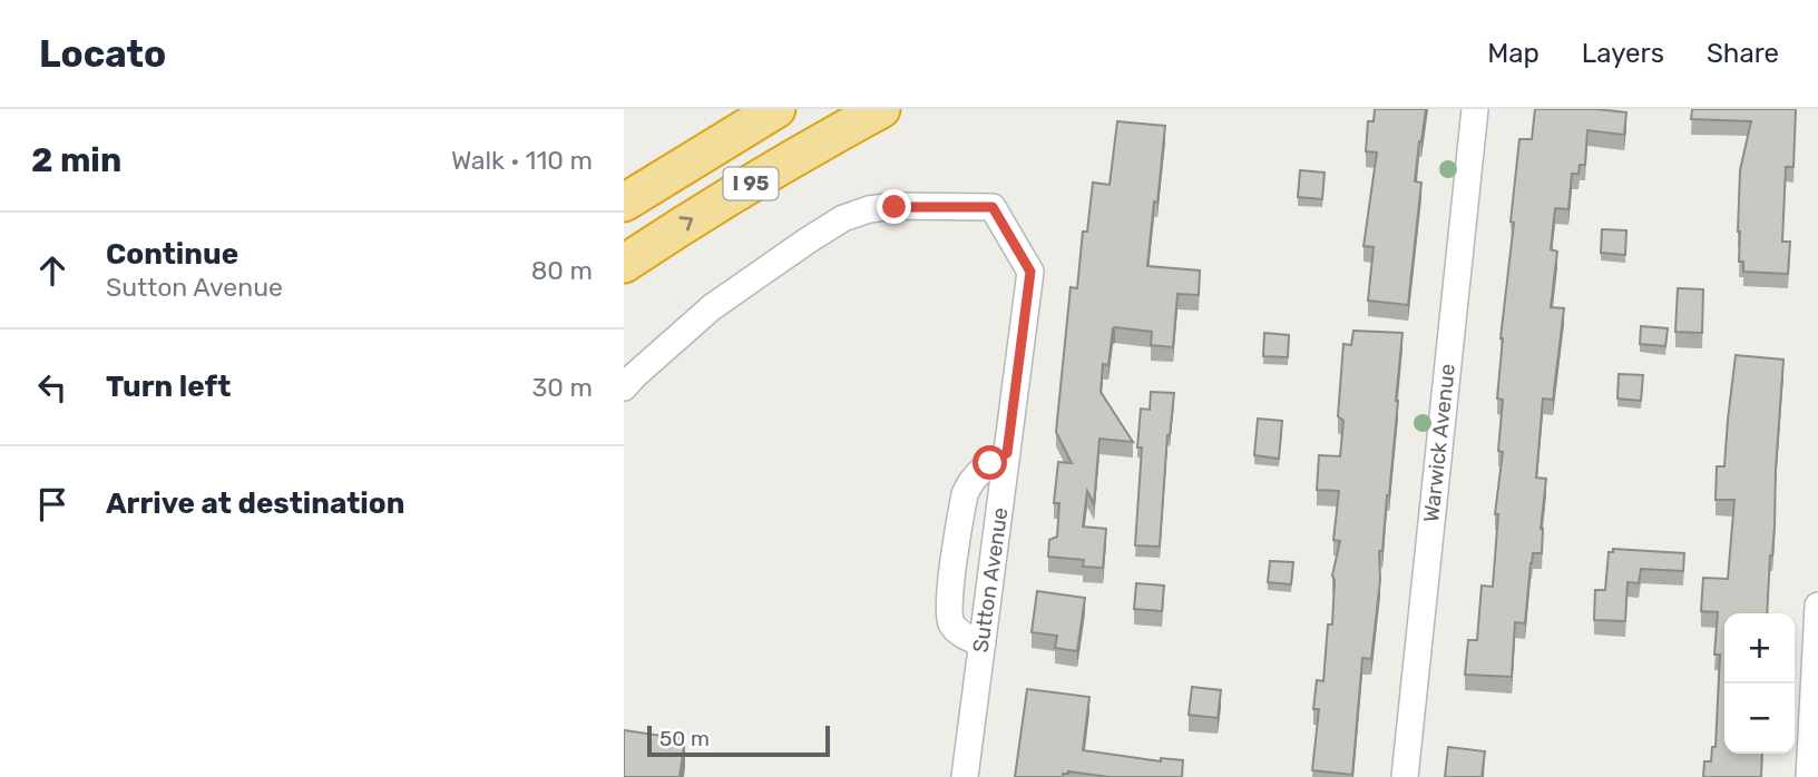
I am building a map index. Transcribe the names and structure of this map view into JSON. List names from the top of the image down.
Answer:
{
  "streets": {
    "highway": ["I 95"],
    "street": ["Warwick Avenue", "Sutton Avenue"]
  },
  "scale_bar": "50 m",
  "page": {
    "header": "Locato",
    "nav": ["Map", "Layers", "Share"],
    "heading": ["2 min", "Walk · 110 m"],
    "list": [
      ["Continue", "Sutton Avenue", "80 m"],
      ["Turn left", "30 m"],
      "Arrive at destination"
    ],
    "map_buttons": ["+", "−"],
    "scale": "50 m"
  }
}
